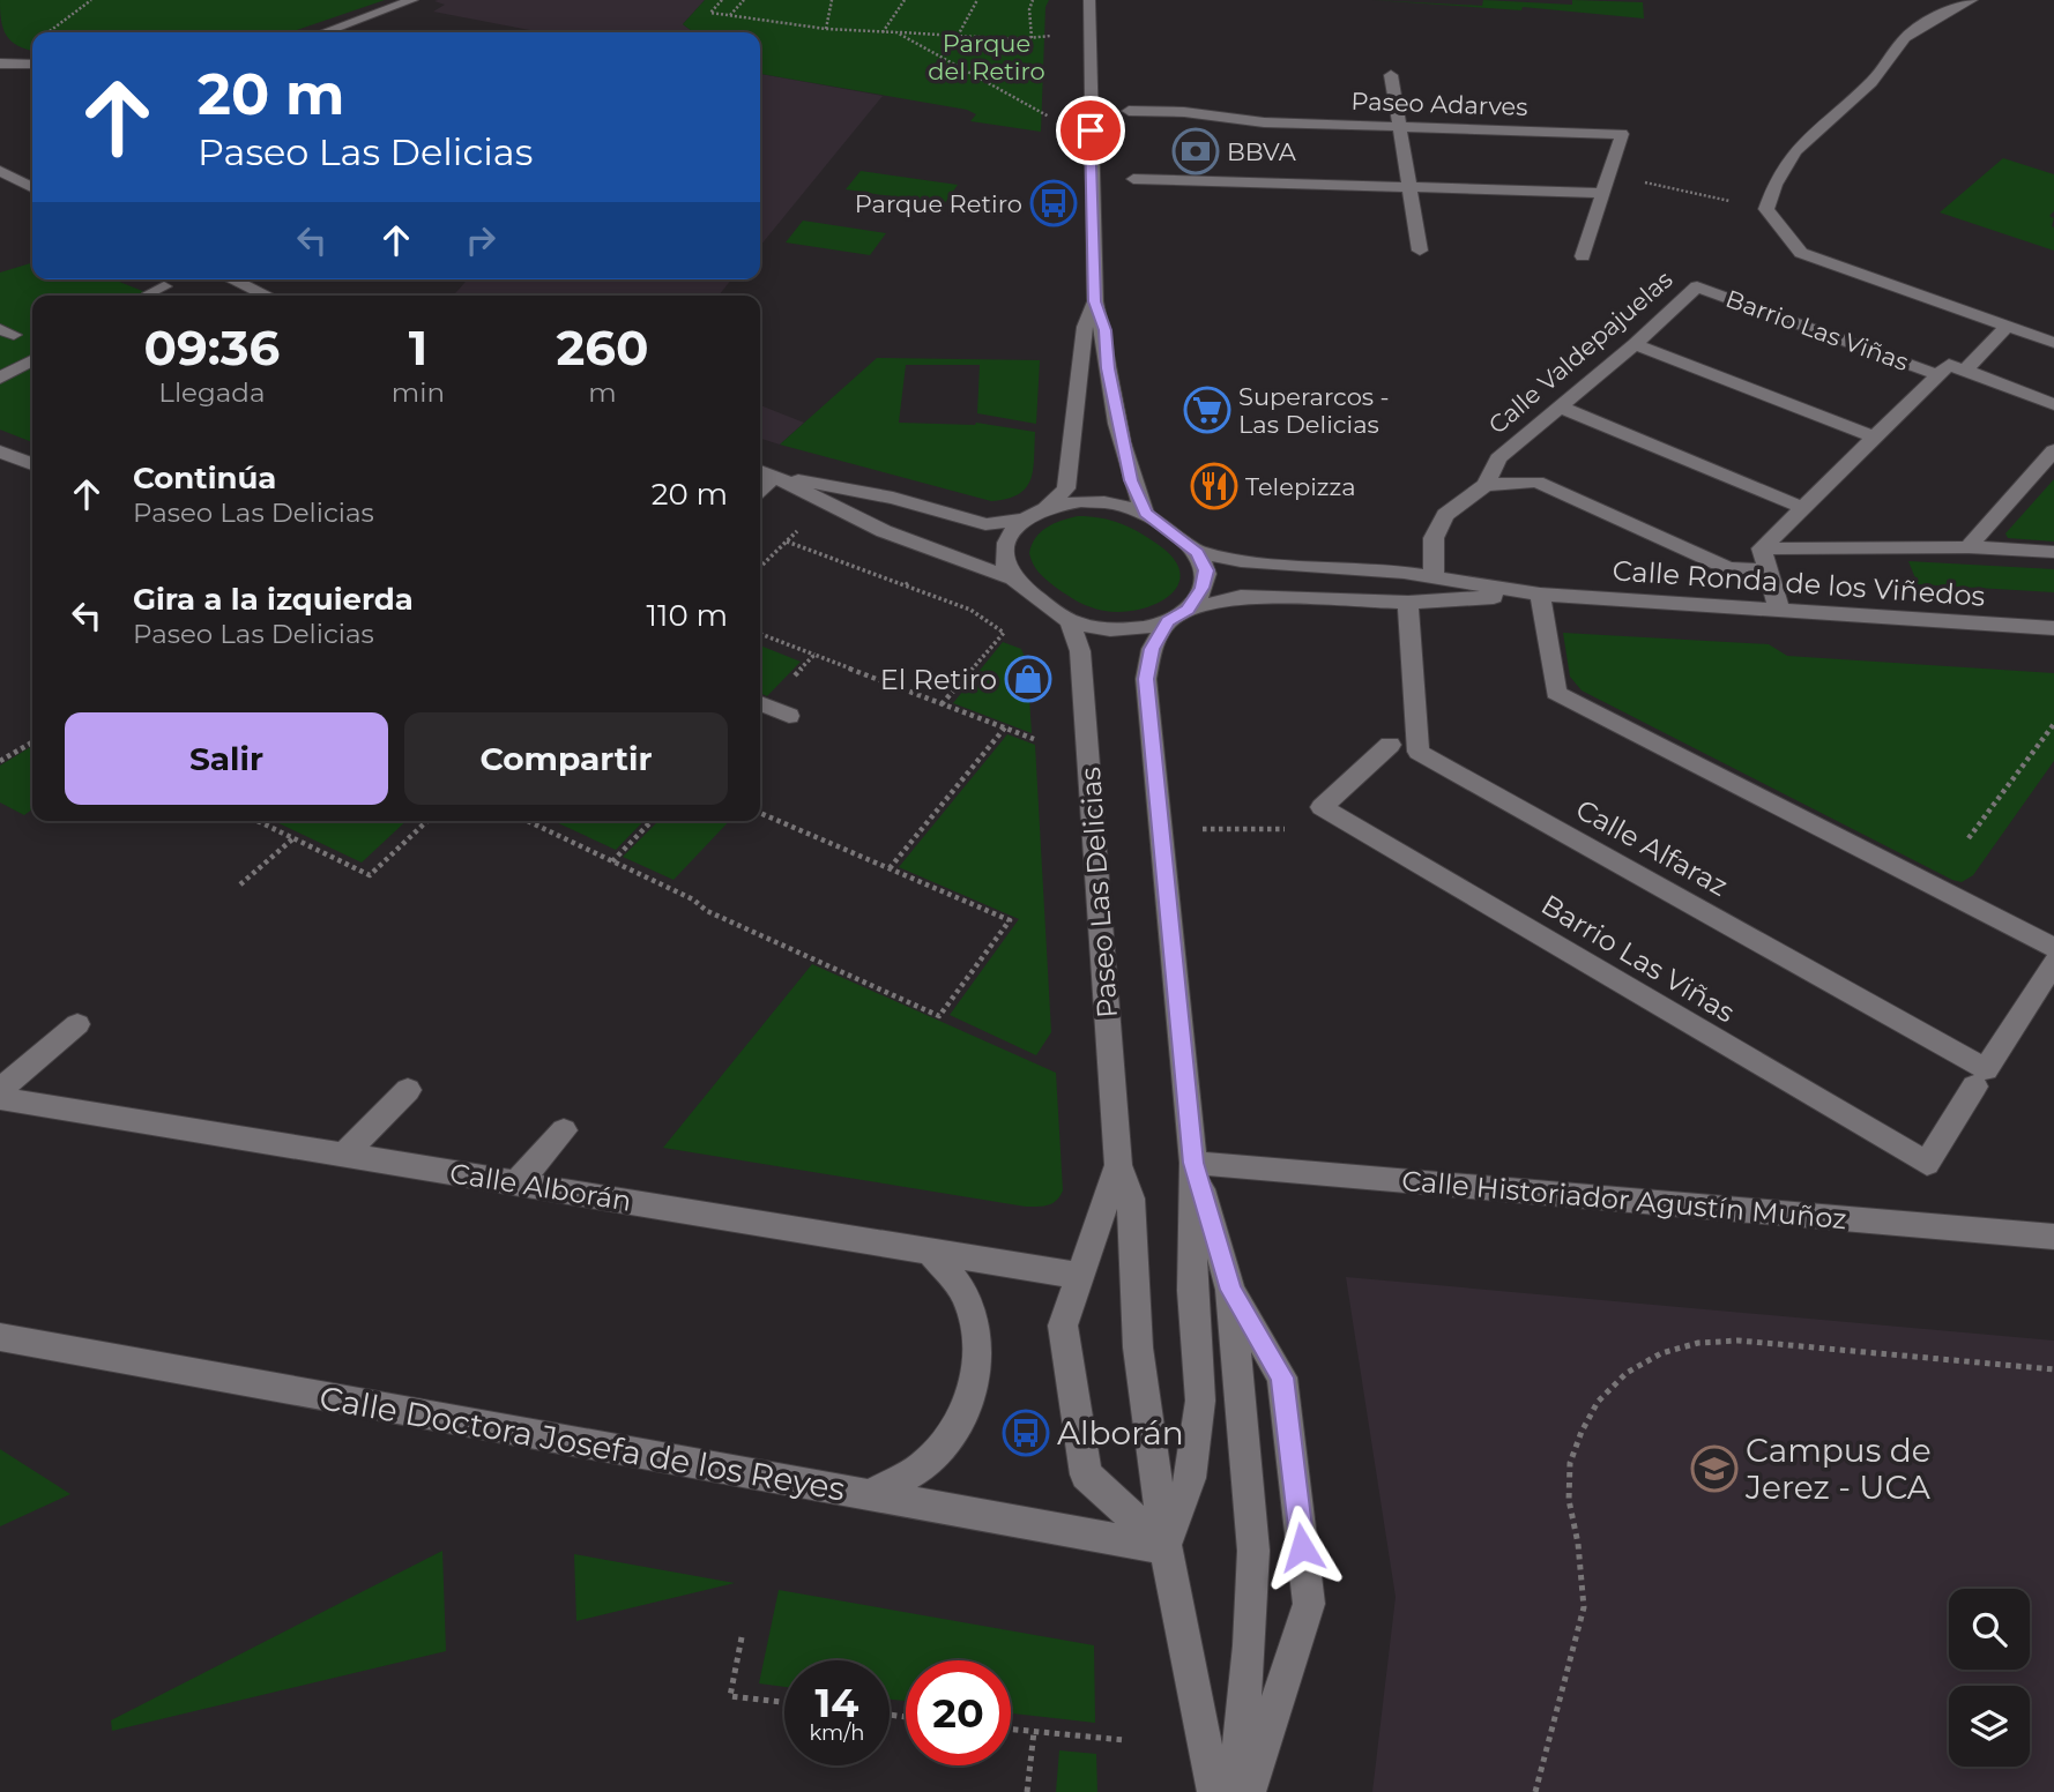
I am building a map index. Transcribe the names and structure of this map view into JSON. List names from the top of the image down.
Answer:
{
  "streets": {
    "street": [
      "Paseo Adarves",
      "Barrio Las Viñas",
      "Calle Valdepajuelas",
      "Calle Ronda de los Viñedos",
      "Calle Alfaraz",
      "Paseo Las Delicias",
      "Calle Alborán",
      "Calle Historiador Agustín Muñoz",
      "Calle Doctora Josefa de los Reyes"
    ]
  },
  "crossings": [
    ["Barrio Las Viñas", "Calle Valdepajuelas"],
    ["Barrio Las Viñas", "Calle Alfaraz"],
    ["Calle Valdepajuelas", "Calle Ronda de los Viñedos"],
    ["Calle Ronda de los Viñedos", "Calle Alfaraz"],
    ["Calle Ronda de los Viñedos", "Paseo Las Delicias"],
    ["Paseo Las Delicias", "Calle Alborán"],
    ["Paseo Las Delicias", "Calle Doctora Josefa de los Reyes"]
  ],
  "parks": ["Parque del Retiro"],
  "places": {
    "bank": ["BBVA"],
    "bus stop": ["Parque Retiro", "Alborán"],
    "supermarket": ["Superarcos - Las Delicias"],
    "restaurant": ["Telepizza"],
    "shop": ["El Retiro"],
    "school or university": ["Campus de Jerez - UCA"]
  },
  "page": {
    "turn": ["20 m", "Paseo Las Delicias"],
    "eta": [
      "09:36",
      "Llegada",
      "1",
      "min",
      "260",
      "m"
    ],
    "list": [
      {
        "name": "Continúa",
        "note": "Paseo Las Delicias",
        "value": "20 m"
      },
      {
        "name": "Gira a la izquierda",
        "note": "Paseo Las Delicias",
        "value": "110 m"
      }
    ],
    "buttons": ["Salir", "Compartir"],
    "speed": "14 km/h",
    "limit": "20"
  }
}
